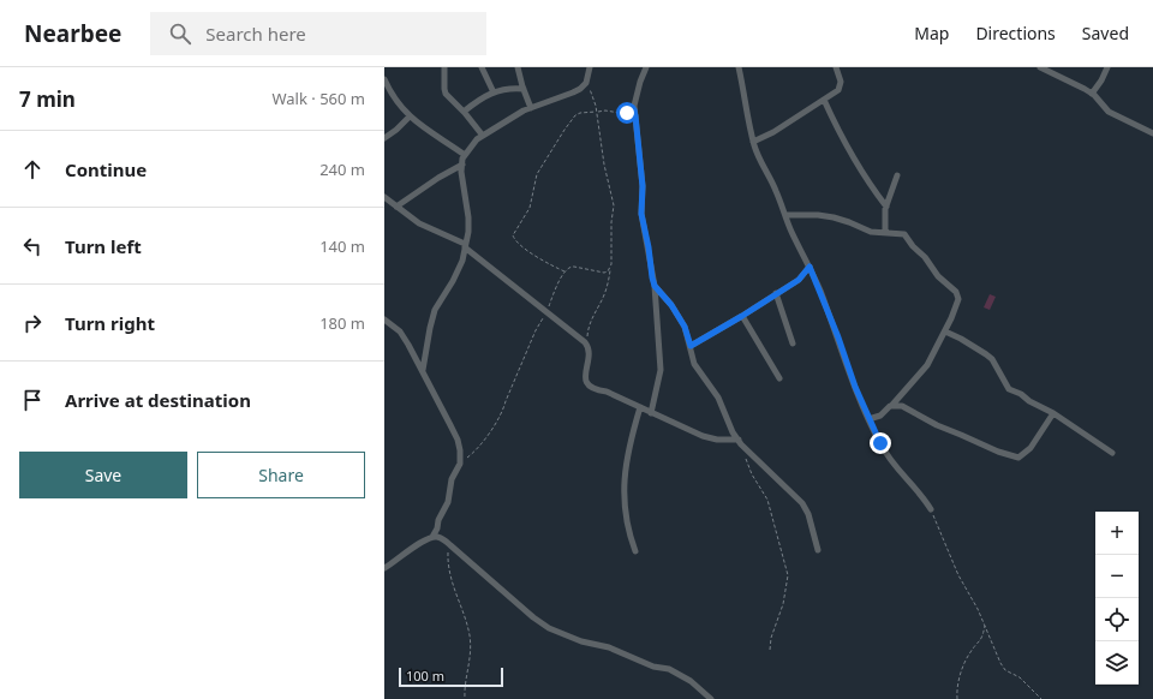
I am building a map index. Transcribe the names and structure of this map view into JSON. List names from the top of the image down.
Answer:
{
  "scale_bar": "100 m",
  "page": {
    "header": "Nearbee",
    "search": "Search here",
    "nav": ["Map", "Directions", "Saved"],
    "heading": ["7 min", "Walk · 560 m"],
    "list": [
      ["Continue", "240 m"],
      ["Turn left", "140 m"],
      ["Turn right", "180 m"],
      "Arrive at destination"
    ],
    "buttons": ["Save", "Share"],
    "map_buttons": ["+", "−"],
    "scale": "100 m"
  }
}
